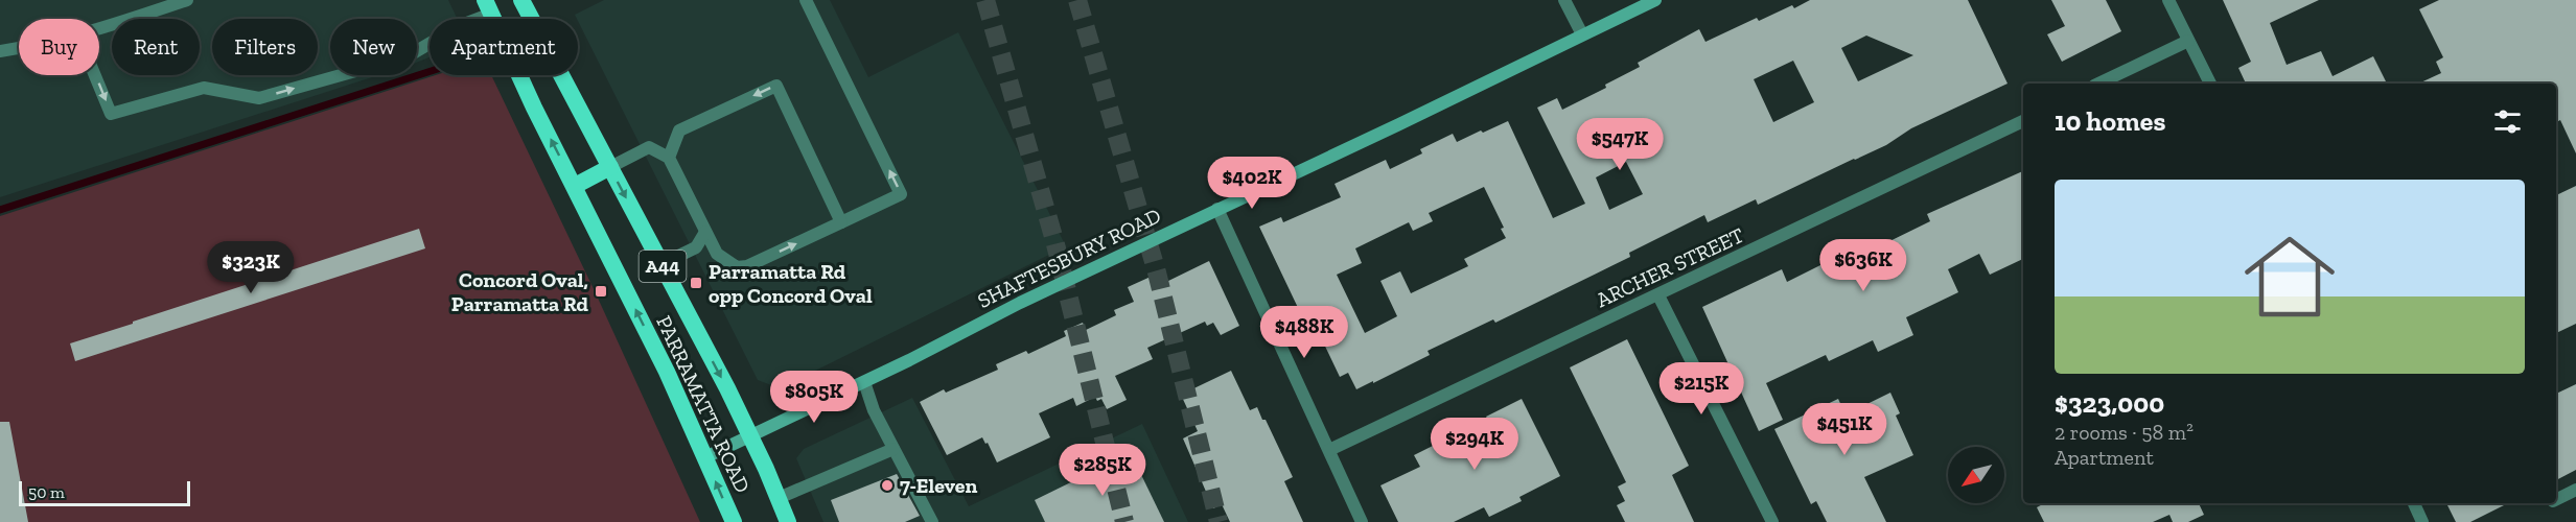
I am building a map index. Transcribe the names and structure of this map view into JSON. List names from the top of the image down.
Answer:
{
  "streets": {
    "highway": ["A44", "PARRAMATTA ROAD"],
    "main road": ["SHAFTESBURY ROAD"],
    "street": ["ARCHER STREET"]
  },
  "crossings": [
    ["SHAFTESBURY ROAD", "PARRAMATTA ROAD"]
  ],
  "places": {
    "transit": ["Parramatta Rd opp Concord Oval", "Concord Oval, Parramatta Rd"],
    "other": ["7-Eleven"]
  },
  "scale_bar": "50 m",
  "north": "bottom left",
  "page": {
    "chip": [
      "Buy",
      "Rent",
      "Filters",
      "New",
      "Apartment"
    ],
    "heading": "10 homes",
    "price": [
      "$547K",
      "$402K",
      "$636K",
      "$323K",
      "$488K",
      "$215K",
      "$805K",
      "$451K",
      "$294K",
      "$285K"
    ],
    "list": [
      {
        "name": "$323,000",
        "note": "2 rooms · 58 m² · Apartment"
      }
    ],
    "scale": "50 m"
  }
}
